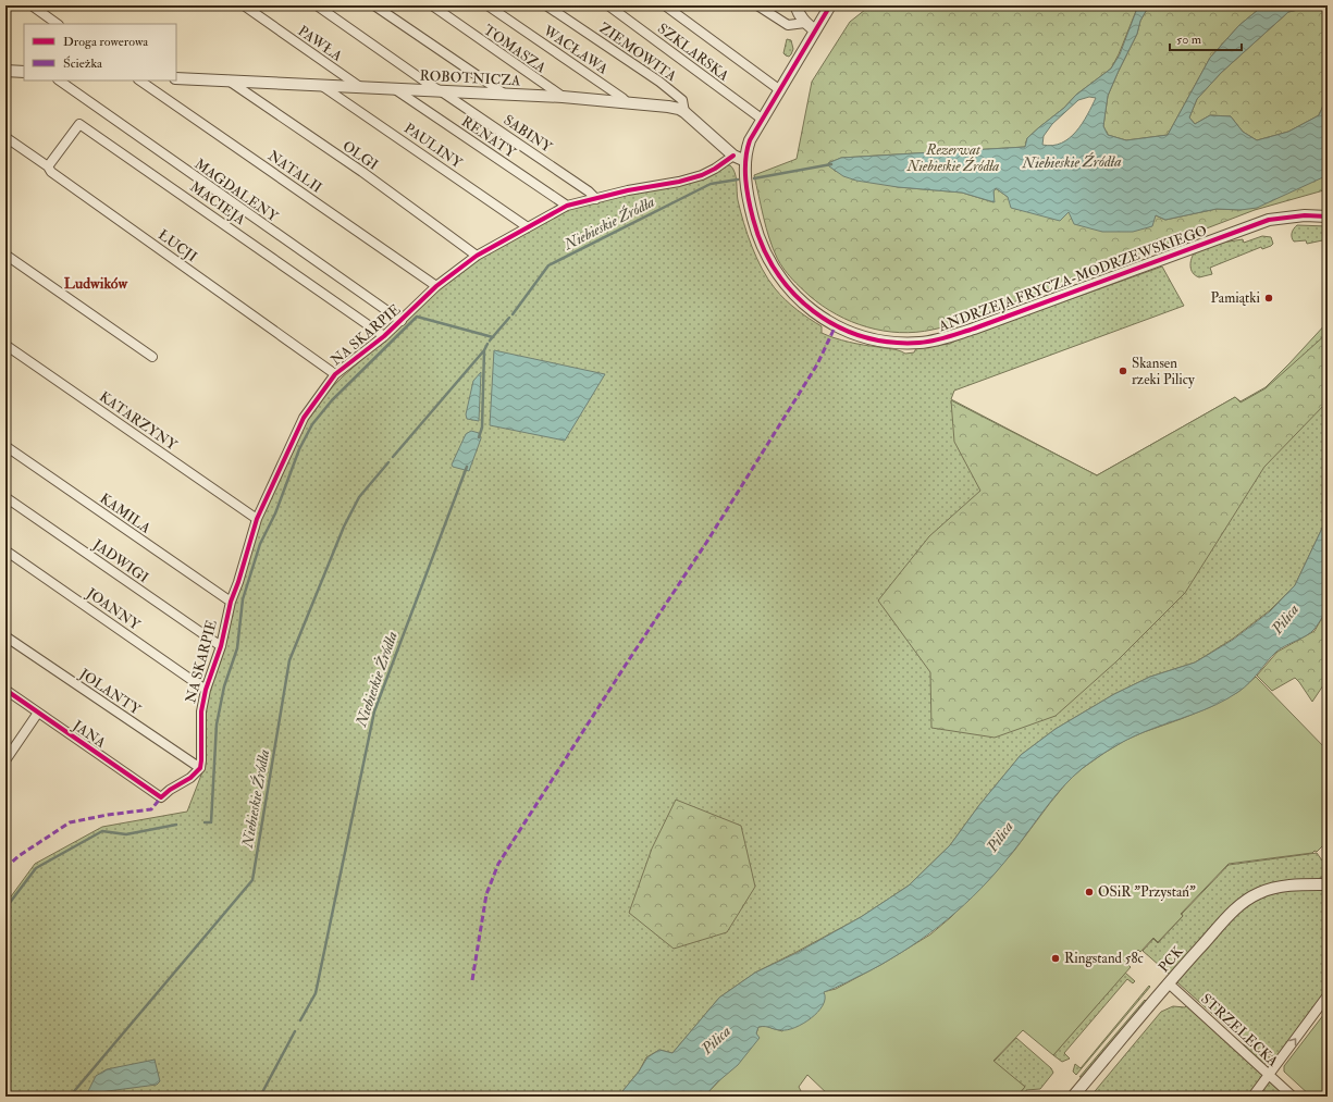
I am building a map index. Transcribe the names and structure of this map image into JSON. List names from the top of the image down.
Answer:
{
  "streets": {
    "street": [
      "PAWŁA",
      "TOMASZA",
      "WACŁAWA",
      "ZIEMOWITA",
      "SZKLARSKA",
      "ROBOTNICZA",
      "SABINY",
      "RENATY",
      "PAULINY",
      "OLGI",
      "NATALII",
      "MAGDALENY",
      "MACIEJA",
      "ŁUCJI",
      "ANDRZEJA FRYCZA-MODRZEWSKIEGO",
      "NA SKARPIE",
      "KATARZYNY",
      "KAMILA",
      "JADWIGI",
      "JOANNY",
      "JOLANTY",
      "JANA",
      "PCK",
      "STRZELECKA"
    ]
  },
  "crossings": [
    ["PAWŁA", "ROBOTNICZA"],
    ["TOMASZA", "ROBOTNICZA"],
    ["WACŁAWA", "ROBOTNICZA"],
    ["ZIEMOWITA", "ROBOTNICZA"],
    ["SZKLARSKA", "ANDRZEJA FRYCZA-MODRZEWSKIEGO"],
    ["ROBOTNICZA", "SABINY"],
    ["ROBOTNICZA", "RENATY"],
    ["ROBOTNICZA", "PAULINY"],
    ["ROBOTNICZA", "OLGI"],
    ["ROBOTNICZA", "ANDRZEJA FRYCZA-MODRZEWSKIEGO"],
    ["ROBOTNICZA", "NA SKARPIE"],
    ["SABINY", "NA SKARPIE"],
    ["RENATY", "NA SKARPIE"],
    ["PAULINY", "NA SKARPIE"],
    ["OLGI", "NA SKARPIE"],
    ["NATALII", "NA SKARPIE"],
    ["MAGDALENY", "NA SKARPIE"],
    ["MACIEJA", "ŁUCJI"],
    ["MACIEJA", "NA SKARPIE"],
    ["ŁUCJI", "NA SKARPIE"],
    ["NA SKARPIE", "KATARZYNY"],
    ["NA SKARPIE", "KAMILA"],
    ["NA SKARPIE", "JADWIGI"],
    ["NA SKARPIE", "JOANNY"],
    ["NA SKARPIE", "JOLANTY"],
    ["NA SKARPIE", "JANA"],
    ["JOLANTY", "JANA"],
    ["PCK", "STRZELECKA"]
  ],
  "districts": ["Ludwików"],
  "water": ["Niebieskie Źródła", "Pilica", "Niebieskie Żródła"],
  "parks": ["Rezerwat Niebieskie Źródła"],
  "places": [
    "Pamiątki",
    "Skansen rzeki Pilicy",
    "OSiR \"Przystań\"",
    "Ringstand 58c"
  ],
  "legend": ["Droga rowerowa", "Ścieżka"],
  "scale_bar": "50 m"
}
